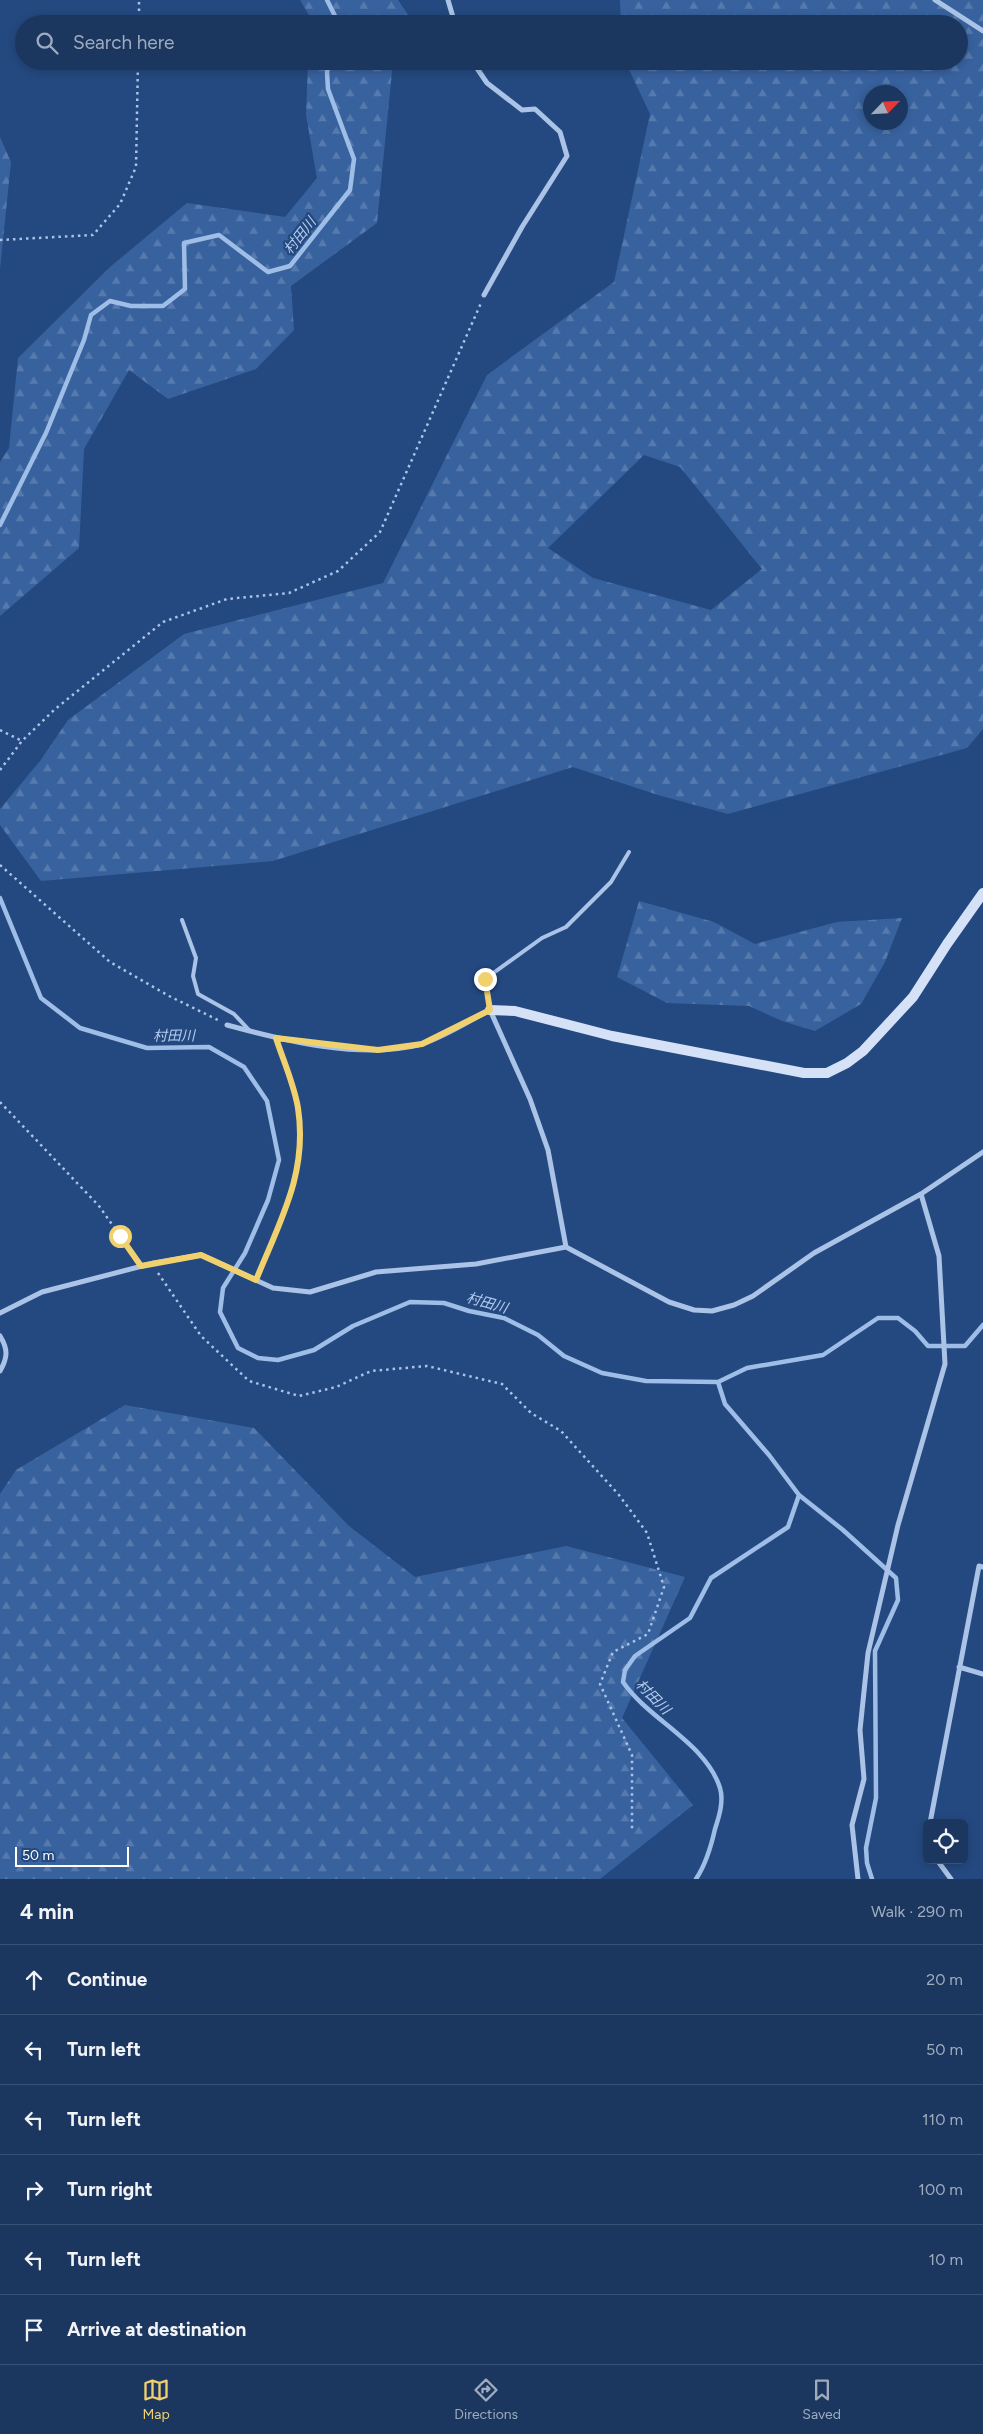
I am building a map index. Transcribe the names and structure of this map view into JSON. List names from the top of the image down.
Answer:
{
  "water": ["村田川"],
  "scale_bar": "50 m",
  "north": "top right",
  "page": {
    "search": "Search here",
    "scale": "50 m",
    "heading": ["4 min", "Walk · 290 m"],
    "list": [
      ["Continue", "20 m"],
      ["Turn left", "50 m"],
      ["Turn left", "110 m"],
      ["Turn right", "100 m"],
      ["Turn left", "10 m"],
      "Arrive at destination"
    ],
    "nav": ["Map", "Directions", "Saved"]
  }
}
